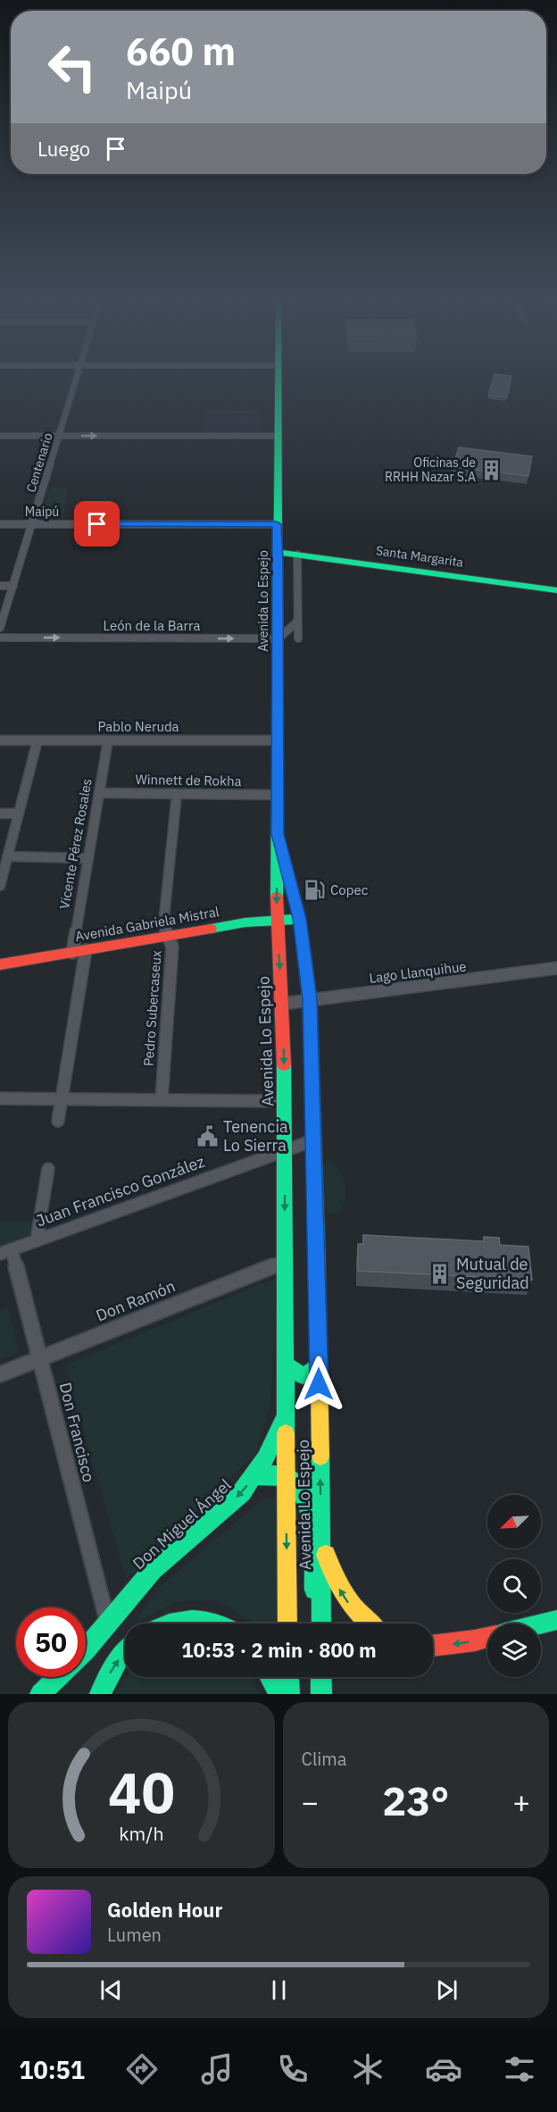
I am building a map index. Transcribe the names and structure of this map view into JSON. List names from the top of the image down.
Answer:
{
  "streets": {
    "main road": [
      "Santa Margarita",
      "Avenida Lo Espejo",
      "Avenida Gabriela Mistral",
      "Don Miguel Ángel"
    ],
    "street": [
      "Centenario",
      "Maipú",
      "León de la Barra",
      "Pablo Neruda",
      "Winnett de Rokha",
      "Vicente Pérez Rosales",
      "Lago Llanquihue",
      "Pedro Subercaseux",
      "Juan Francisco González",
      "Don Ramón",
      "Don Francisco"
    ]
  },
  "crossings": [
    ["Centenario", "Maipú"],
    ["Maipú", "Avenida Lo Espejo"],
    ["Santa Margarita", "Avenida Lo Espejo"],
    ["Avenida Lo Espejo", "León de la Barra"],
    ["Avenida Lo Espejo", "Pablo Neruda"],
    ["Avenida Lo Espejo", "Winnett de Rokha"],
    ["Avenida Lo Espejo", "Avenida Gabriela Mistral"],
    ["Avenida Lo Espejo", "Lago Llanquihue"],
    ["Avenida Lo Espejo", "Juan Francisco González"],
    ["Avenida Lo Espejo", "Don Ramón"],
    ["Avenida Lo Espejo", "Don Miguel Ángel"],
    ["Pablo Neruda", "Vicente Pérez Rosales"],
    ["Winnett de Rokha", "Vicente Pérez Rosales"],
    ["Winnett de Rokha", "Pedro Subercaseux"],
    ["Vicente Pérez Rosales", "Avenida Gabriela Mistral"],
    ["Avenida Gabriela Mistral", "Pedro Subercaseux"],
    ["Juan Francisco González", "Don Francisco"],
    ["Don Ramón", "Don Francisco"],
    ["Don Francisco", "Don Miguel Ángel"]
  ],
  "one_way": ["León de la Barra", "Don Miguel Ángel"],
  "places": {
    "building": ["Oficinas de RRHH Nazar S.A", "Mutual de Seguridad"],
    "fuel station": ["Copec"],
    "public building": ["Tenencia Lo Sierra"]
  },
  "north": "bottom left",
  "page": {
    "turn": ["660 m", "Maipú"],
    "then": "Luego",
    "limit": "50",
    "trip": "10:53 · 2 min · 800 m",
    "tile": "Clima",
    "heat": ["−", "23°", "+"],
    "song": ["Golden Hour", "Lumen"],
    "tabs": "10:51",
    "gauge": ["40", "km/h"]
  }
}
